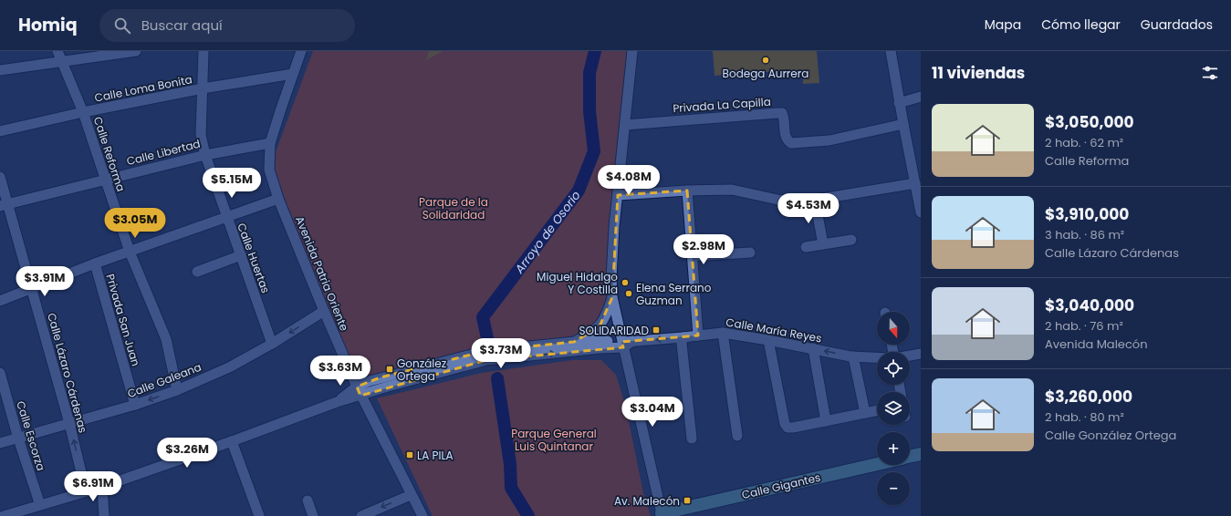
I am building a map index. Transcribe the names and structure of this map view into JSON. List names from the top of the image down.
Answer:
{
  "streets": {
    "main road": ["Calle Gigantes"],
    "street": [
      "Calle Loma Bonita",
      "Privada La Capilla",
      "Calle Libertad",
      "Calle Reforma",
      "Calle Huertas",
      "Avenida Patria Oriente",
      "Privada San Juan",
      "Calle María Reyes",
      "Calle Lázaro Cárdenas",
      "Calle Galeana",
      "Calle Escorza"
    ]
  },
  "crossings": [
    ["Calle Loma Bonita", "Calle Reforma"],
    ["Calle Loma Bonita", "Calle Huertas"],
    ["Calle Loma Bonita", "Avenida Patria Oriente"],
    ["Calle Libertad", "Calle Reforma"],
    ["Calle Libertad", "Calle Huertas"],
    ["Calle Libertad", "Avenida Patria Oriente"],
    ["Calle Libertad", "Calle Lázaro Cárdenas"],
    ["Calle Reforma", "Calle Galeana"],
    ["Calle Huertas", "Calle Galeana"],
    ["Avenida Patria Oriente", "Calle María Reyes"],
    ["Avenida Patria Oriente", "Calle Galeana"],
    ["Privada San Juan", "Calle Galeana"],
    ["Calle Lázaro Cárdenas", "Calle Galeana"],
    ["Calle Galeana", "Calle Escorza"]
  ],
  "water": ["Arroyo de Osorio"],
  "parks": ["Parque de la Solidaridad", "Parque General Luis Quintanar"],
  "places": {
    "other": ["Bodega Aurrera", "Miguel Hidalgo Y Costilla", "Elena Serrano Guzman"],
    "transit": [
      "SOLIDARIDAD",
      "González Ortega",
      "LA PILA",
      "Av. Malecón"
    ]
  },
  "north": "bottom",
  "page": {
    "header": "Homiq",
    "search": "Buscar aquí",
    "nav": ["Mapa", "Cómo llegar", "Guardados"],
    "heading": "11 viviendas",
    "list": [
      {
        "name": "$3,050,000",
        "note": "2 hab. · 62 m² · Calle Reforma"
      },
      {
        "name": "$3,910,000",
        "note": "3 hab. · 86 m² · Calle Lázaro Cárdenas"
      },
      {
        "name": "$3,040,000",
        "note": "2 hab. · 76 m² · Avenida Malecón"
      },
      {
        "name": "$3,260,000",
        "note": "2 hab. · 80 m² · Calle González Ortega"
      }
    ],
    "price": [
      "$4.08M",
      "$5.15M",
      "$4.53M",
      "$3.05M",
      "$2.98M",
      "$3.91M",
      "$3.73M",
      "$3.63M",
      "$3.04M",
      "$3.26M",
      "$6.91M"
    ],
    "map_buttons": ["+", "−"]
  }
}
